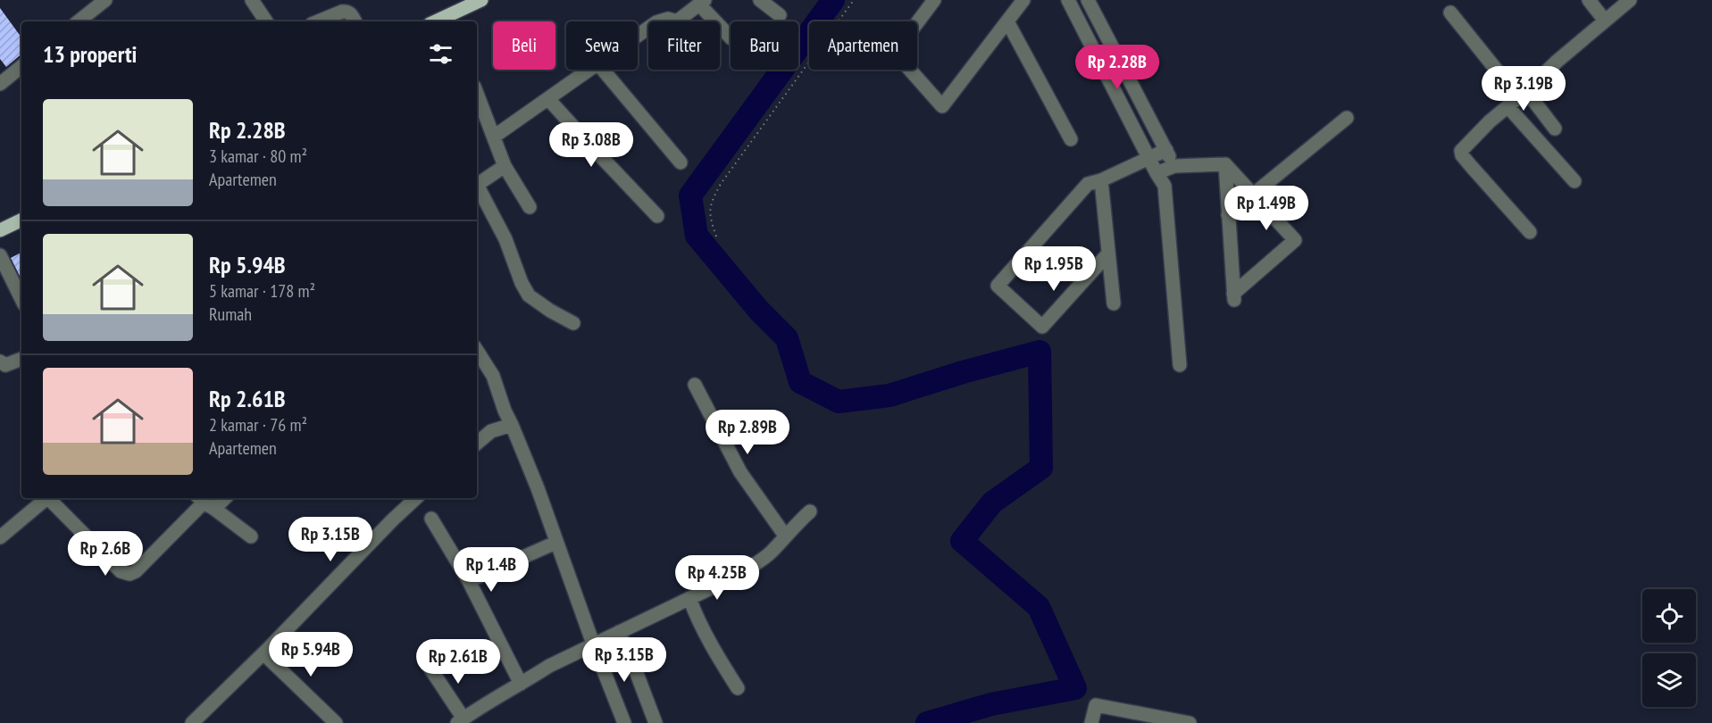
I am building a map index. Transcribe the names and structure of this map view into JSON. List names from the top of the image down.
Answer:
{
  "page": {
    "chip": [
      "Beli",
      "Sewa",
      "Filter",
      "Baru",
      "Apartemen"
    ],
    "heading": "13 properti",
    "price": [
      "Rp 2.28B",
      "Rp 3.19B",
      "Rp 3.08B",
      "Rp 1.49B",
      "Rp 1.95B",
      "Rp 2.89B",
      "Rp 3.15B",
      "Rp 2.6B",
      "Rp 1.4B",
      "Rp 4.25B",
      "Rp 5.94B",
      "Rp 3.15B",
      "Rp 2.61B"
    ],
    "list": [
      {
        "name": "Rp 2.28B",
        "note": "3 kamar · 80 m² · Apartemen"
      },
      {
        "name": "Rp 5.94B",
        "note": "5 kamar · 178 m² · Rumah"
      },
      {
        "name": "Rp 2.61B",
        "note": "2 kamar · 76 m² · Apartemen"
      }
    ]
  }
}
